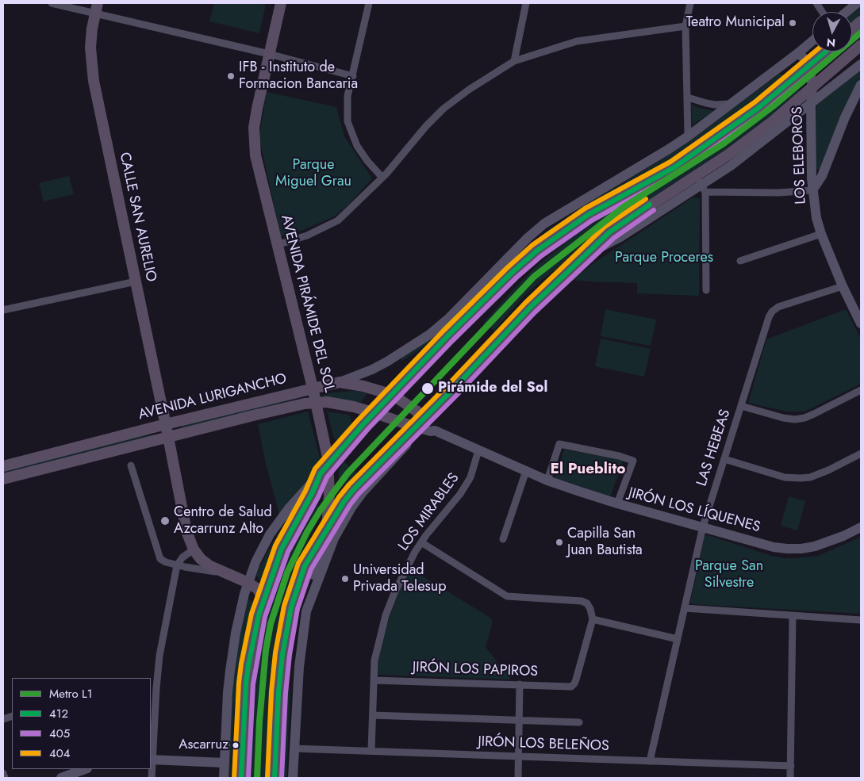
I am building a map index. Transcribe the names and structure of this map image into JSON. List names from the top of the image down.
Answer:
{
  "streets": {
    "main road": [
      "LOS ELEBOROS",
      "CALLE SAN AURELIO",
      "AVENIDA PIRÁMIDE DEL SOL",
      "AVENIDA LURIGANCHO",
      "JIRÓN LOS LÍQUENES"
    ],
    "street": [
      "LAS HEBEAS",
      "LOS MIRABLES",
      "JIRÓN LOS PAPIROS",
      "JIRÓN LOS BELEÑOS"
    ]
  },
  "crossings": [
    ["LOS ELEBOROS", "LAS HEBEAS"],
    ["CALLE SAN AURELIO", "AVENIDA LURIGANCHO"],
    ["AVENIDA PIRÁMIDE DEL SOL", "AVENIDA LURIGANCHO"],
    ["AVENIDA LURIGANCHO", "JIRÓN LOS LÍQUENES"],
    ["LAS HEBEAS", "JIRÓN LOS LÍQUENES"],
    ["LAS HEBEAS", "JIRÓN LOS BELEÑOS"],
    ["JIRÓN LOS LÍQUENES", "LOS MIRABLES"],
    ["LOS MIRABLES", "JIRÓN LOS PAPIROS"],
    ["LOS MIRABLES", "JIRÓN LOS BELEÑOS"]
  ],
  "districts": ["El Pueblito"],
  "parks": ["Parque Miguel Grau", "Parque Proceres", "Parque San Silvestre"],
  "places": [
    "Teatro Municipal",
    "IFB - Instituto de Formacion Bancaria",
    "Pirámide del Sol",
    "Centro de Salud Azcarrunz Alto",
    "Capilla San Juan Bautista",
    "Universidad Privada Telesup",
    "Ascarruz"
  ],
  "lines": [
    "metro line L1",
    "transit line 412",
    "transit line 405",
    "transit line 404"
  ],
  "legend": [
    "Metro L1",
    "412",
    "405",
    "404"
  ],
  "north": "bottom"
}
